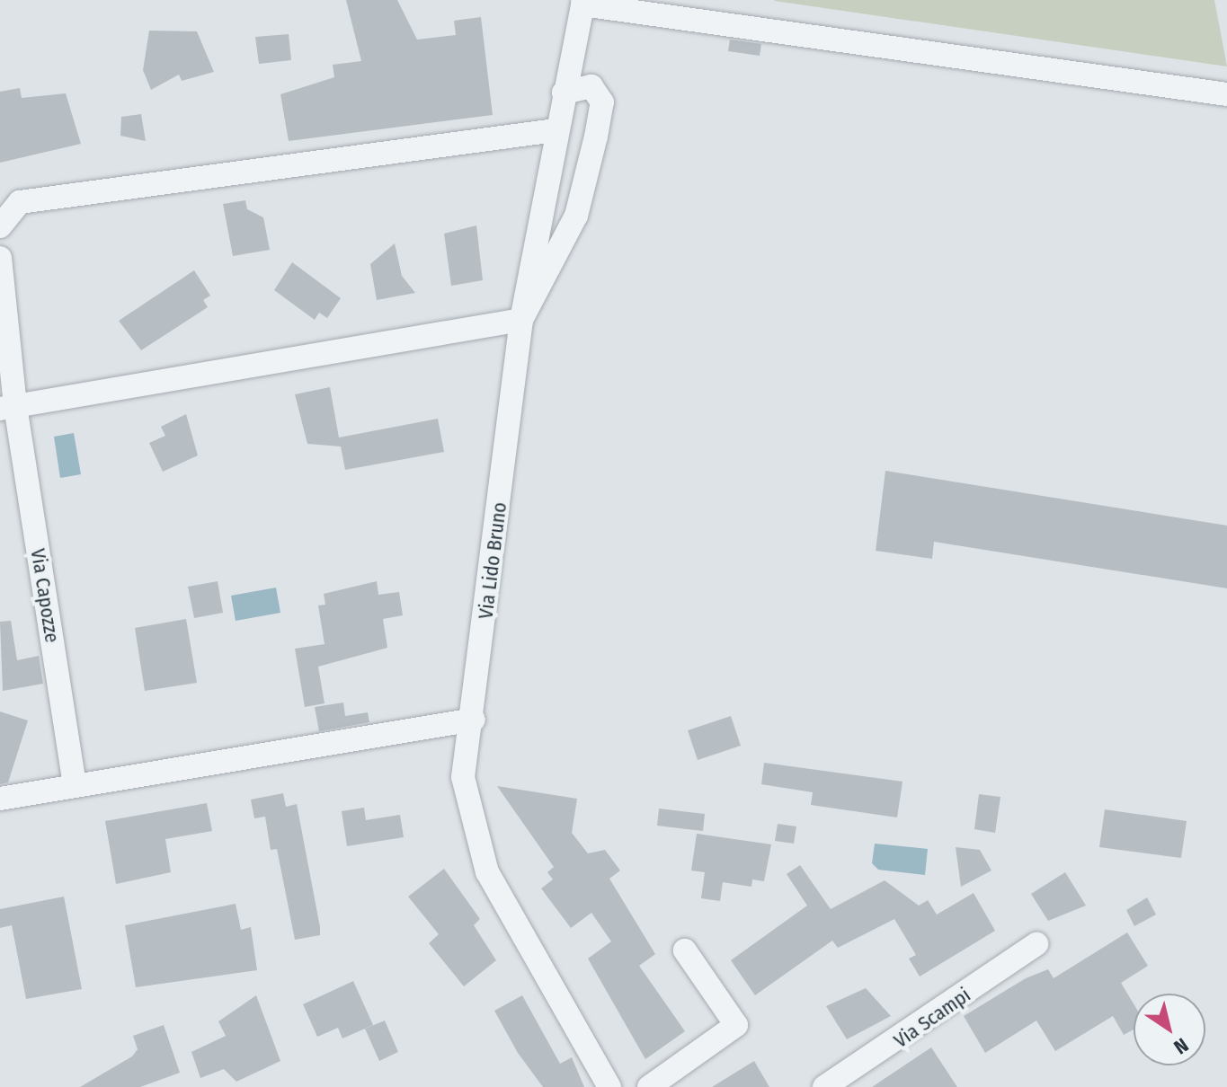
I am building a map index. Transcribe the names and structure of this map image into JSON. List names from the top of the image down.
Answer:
{
  "streets": {
    "street": ["Via Lido Bruno", "Via Capozze", "Via Scampi"]
  },
  "north": "bottom right"
}
